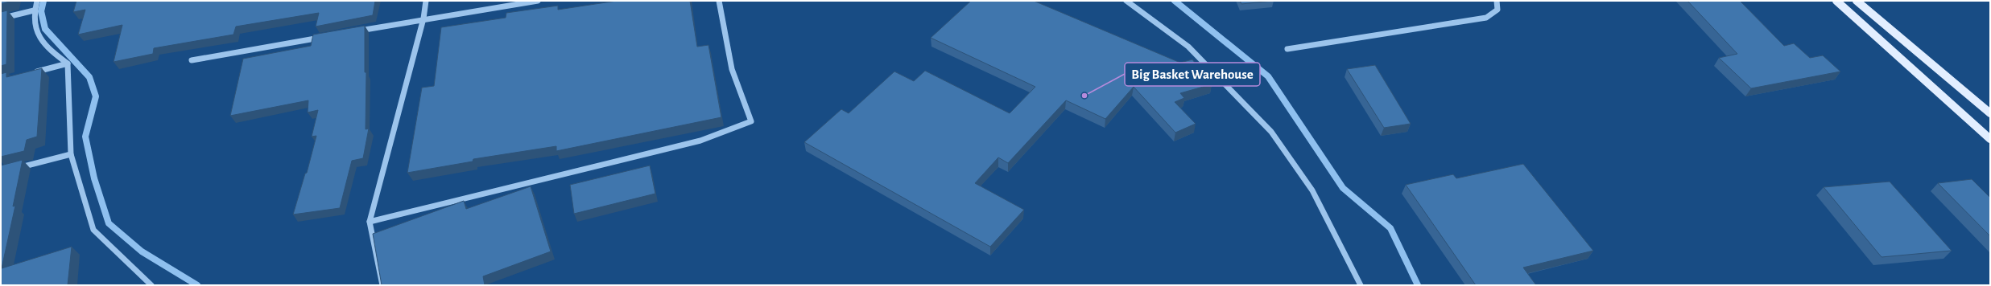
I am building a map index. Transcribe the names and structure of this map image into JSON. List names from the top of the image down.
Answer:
{
  "places": ["Big Basket Warehouse"]
}
